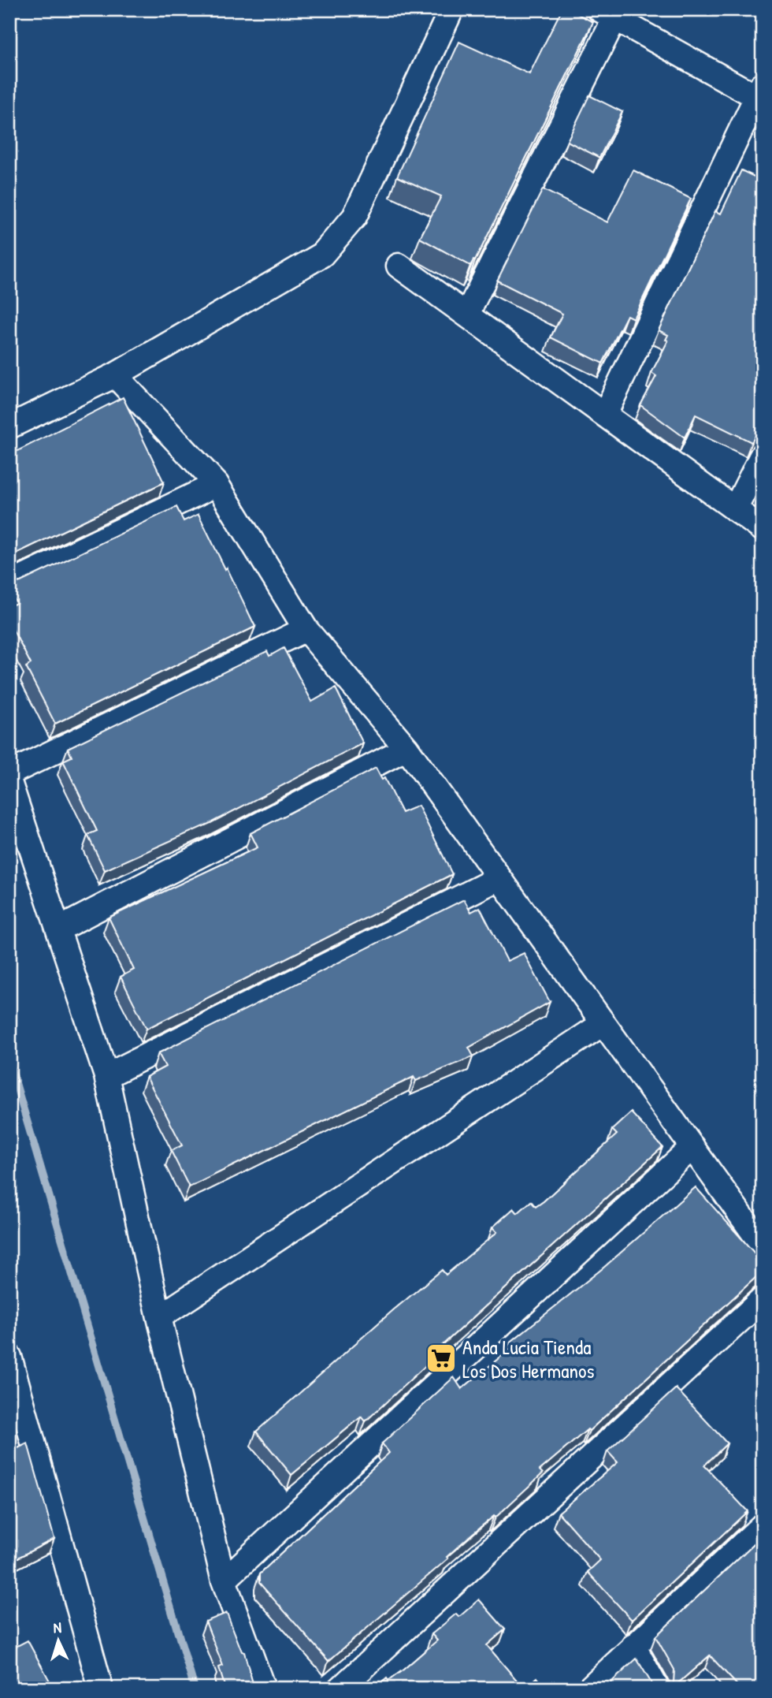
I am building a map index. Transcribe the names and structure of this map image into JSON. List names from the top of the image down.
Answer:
{
  "places": {
    "supermarket": ["Anda Lucia Tienda Los Dos Hermanos"]
  },
  "north": "top"
}
